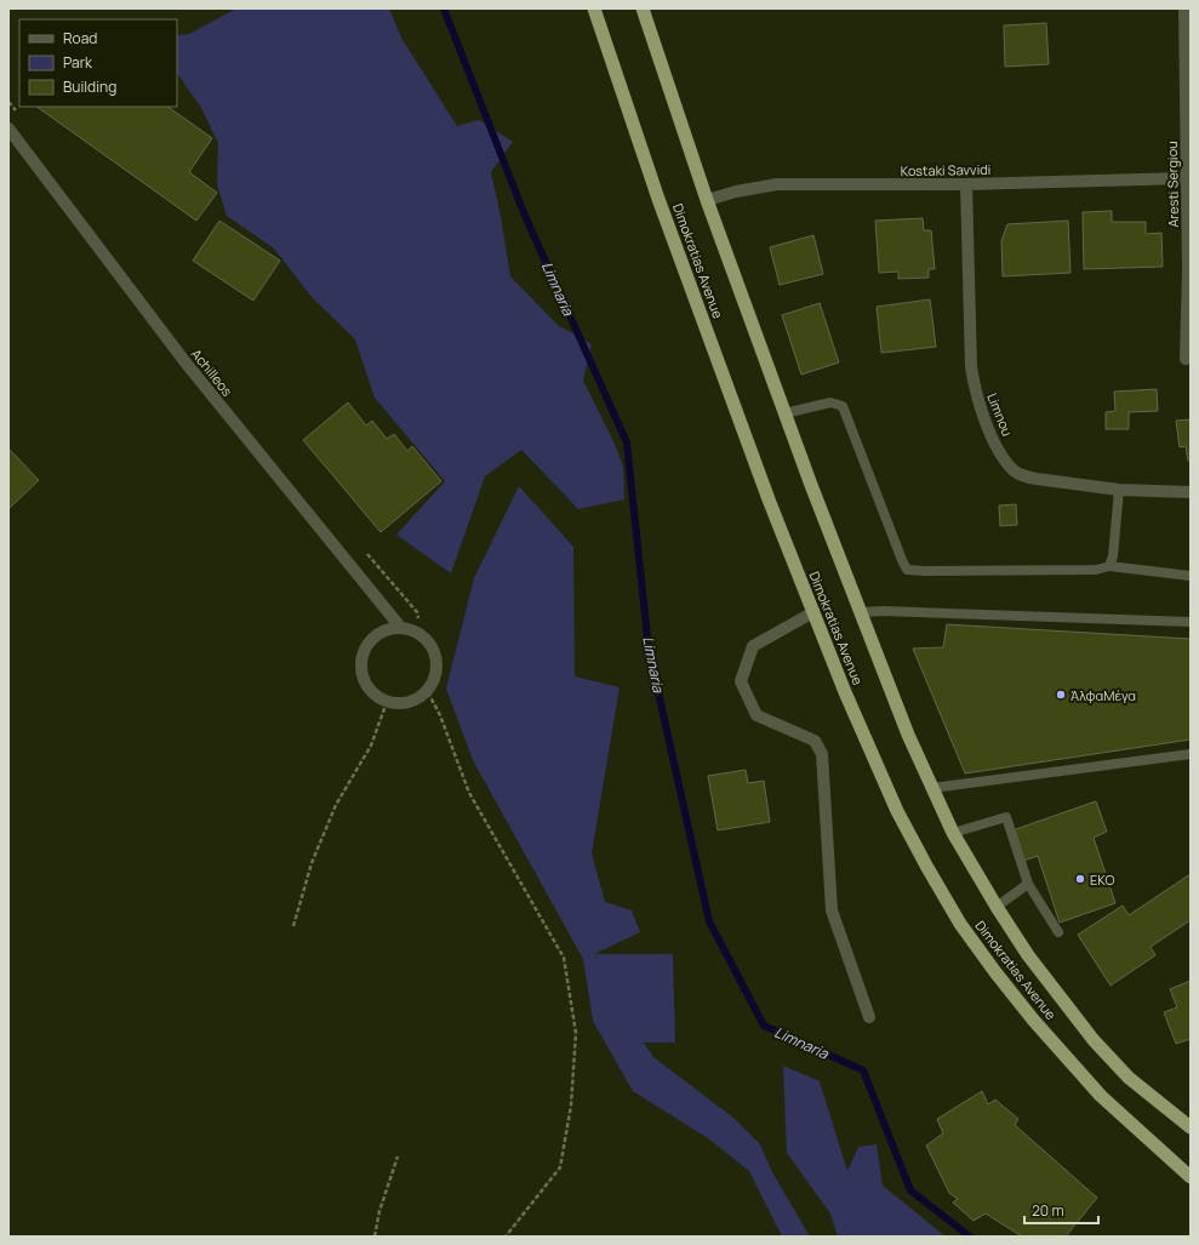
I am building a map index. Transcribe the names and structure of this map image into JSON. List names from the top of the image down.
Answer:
{
  "streets": {
    "highway": ["Dimokratias Avenue"],
    "street": [
      "Kostaki Savvidi",
      "Aresti Sergiou",
      "Achilleos",
      "Limnou"
    ]
  },
  "crossings": [
    ["Kostaki Savvidi", "Aresti Sergiou"],
    ["Kostaki Savvidi", "Dimokratias Avenue"],
    ["Kostaki Savvidi", "Limnou"]
  ],
  "water": ["Limnaria"],
  "places": ["ΆλφαΜέγα", "EKO"],
  "legend": ["Road", "Park", "Building"],
  "scale_bar": "20 m"
}
